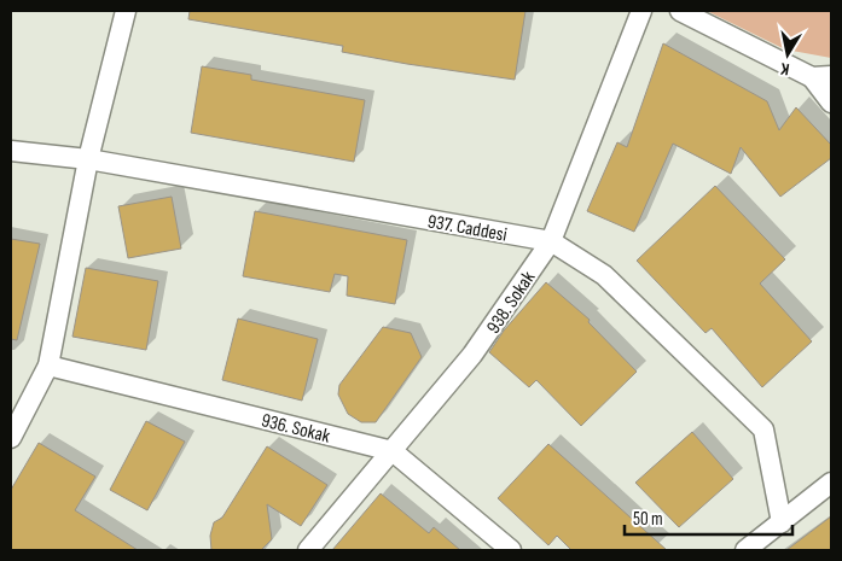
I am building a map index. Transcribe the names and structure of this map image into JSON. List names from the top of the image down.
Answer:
{
  "streets": {
    "street": ["937. Caddesi", "938. Sokak", "936. Sokak"]
  },
  "crossings": [
    ["937. Caddesi", "938. Sokak"],
    ["938. Sokak", "936. Sokak"]
  ],
  "scale_bar": "50 m",
  "north": "bottom"
}
